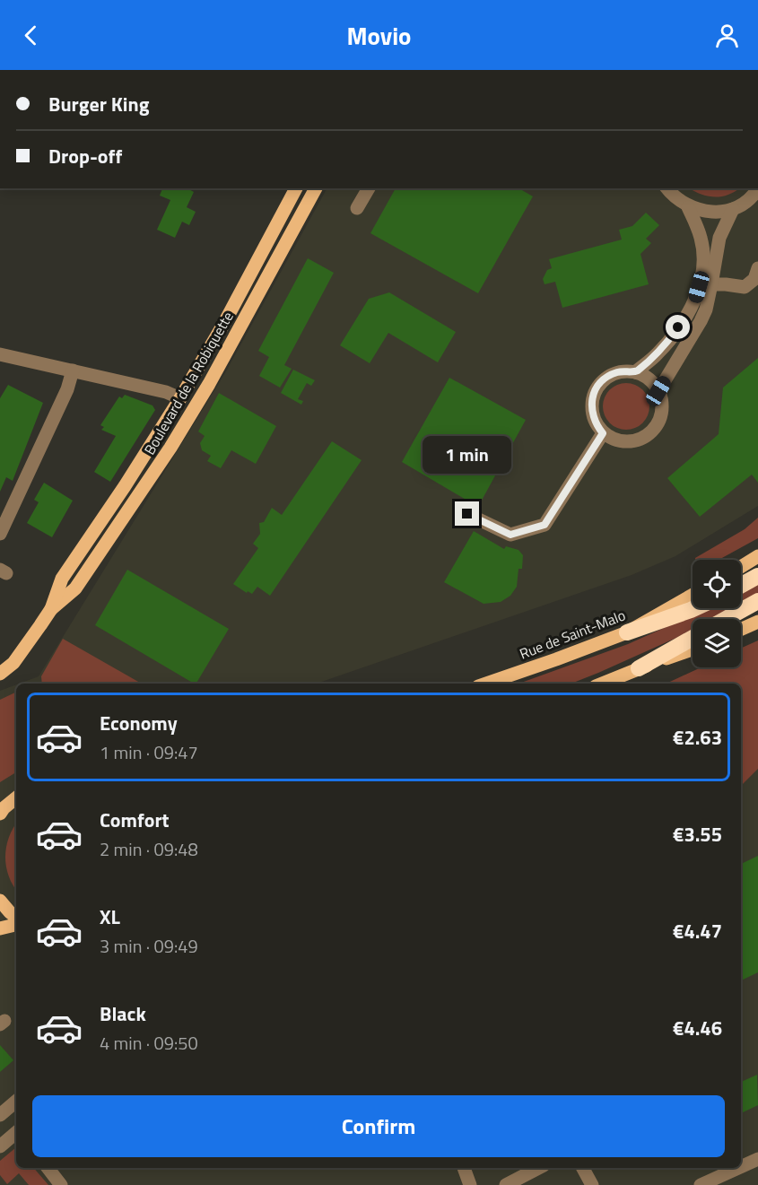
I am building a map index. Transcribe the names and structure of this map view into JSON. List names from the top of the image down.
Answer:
{
  "streets": {
    "main road": ["Boulevard de la Robiquette", "Rue de Saint-Malo"]
  },
  "page": {
    "header": "Movio",
    "banner": ["Burger King", "Drop-off"],
    "bubble": "1 min",
    "list": [
      {
        "name": "Economy",
        "note": "1 min · 09:47",
        "value": "€2.63"
      },
      {
        "name": "Comfort",
        "note": "2 min · 09:48",
        "value": "€3.55"
      },
      {
        "name": "XL",
        "note": "3 min · 09:49",
        "value": "€4.47"
      },
      {
        "name": "Black",
        "note": "4 min · 09:50",
        "value": "€4.46"
      }
    ],
    "buttons": "Confirm"
  }
}
